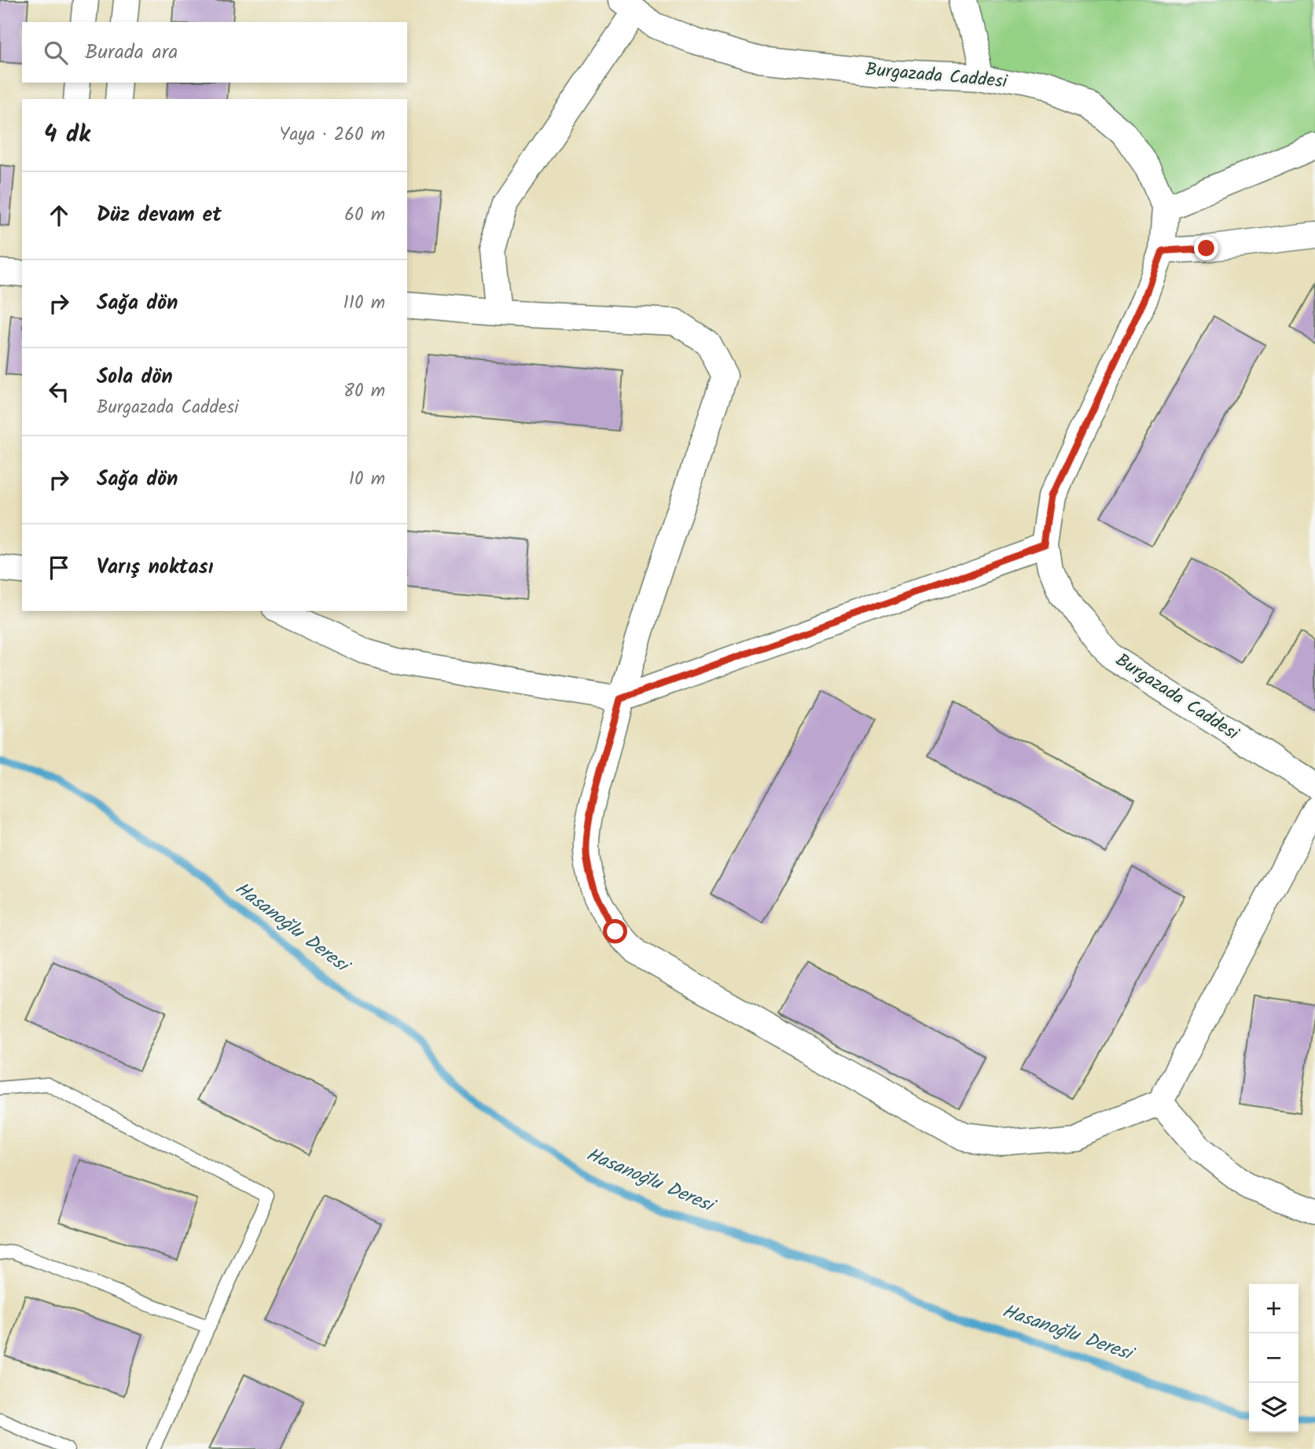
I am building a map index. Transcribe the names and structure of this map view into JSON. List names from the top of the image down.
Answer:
{
  "streets": {
    "street": ["Burgazada Caddesi"]
  },
  "water": ["Hasanoğlu Deresi"],
  "page": {
    "search": "Burada ara",
    "heading": ["4 dk", "Yaya · 260 m"],
    "list": [
      ["Düz devam et", "60 m"],
      ["Sağa dön", "110 m"],
      ["Sola dön", "Burgazada Caddesi", "80 m"],
      ["Sağa dön", "10 m"],
      "Varış noktası"
    ],
    "map_buttons": ["+", "−"]
  }
}
